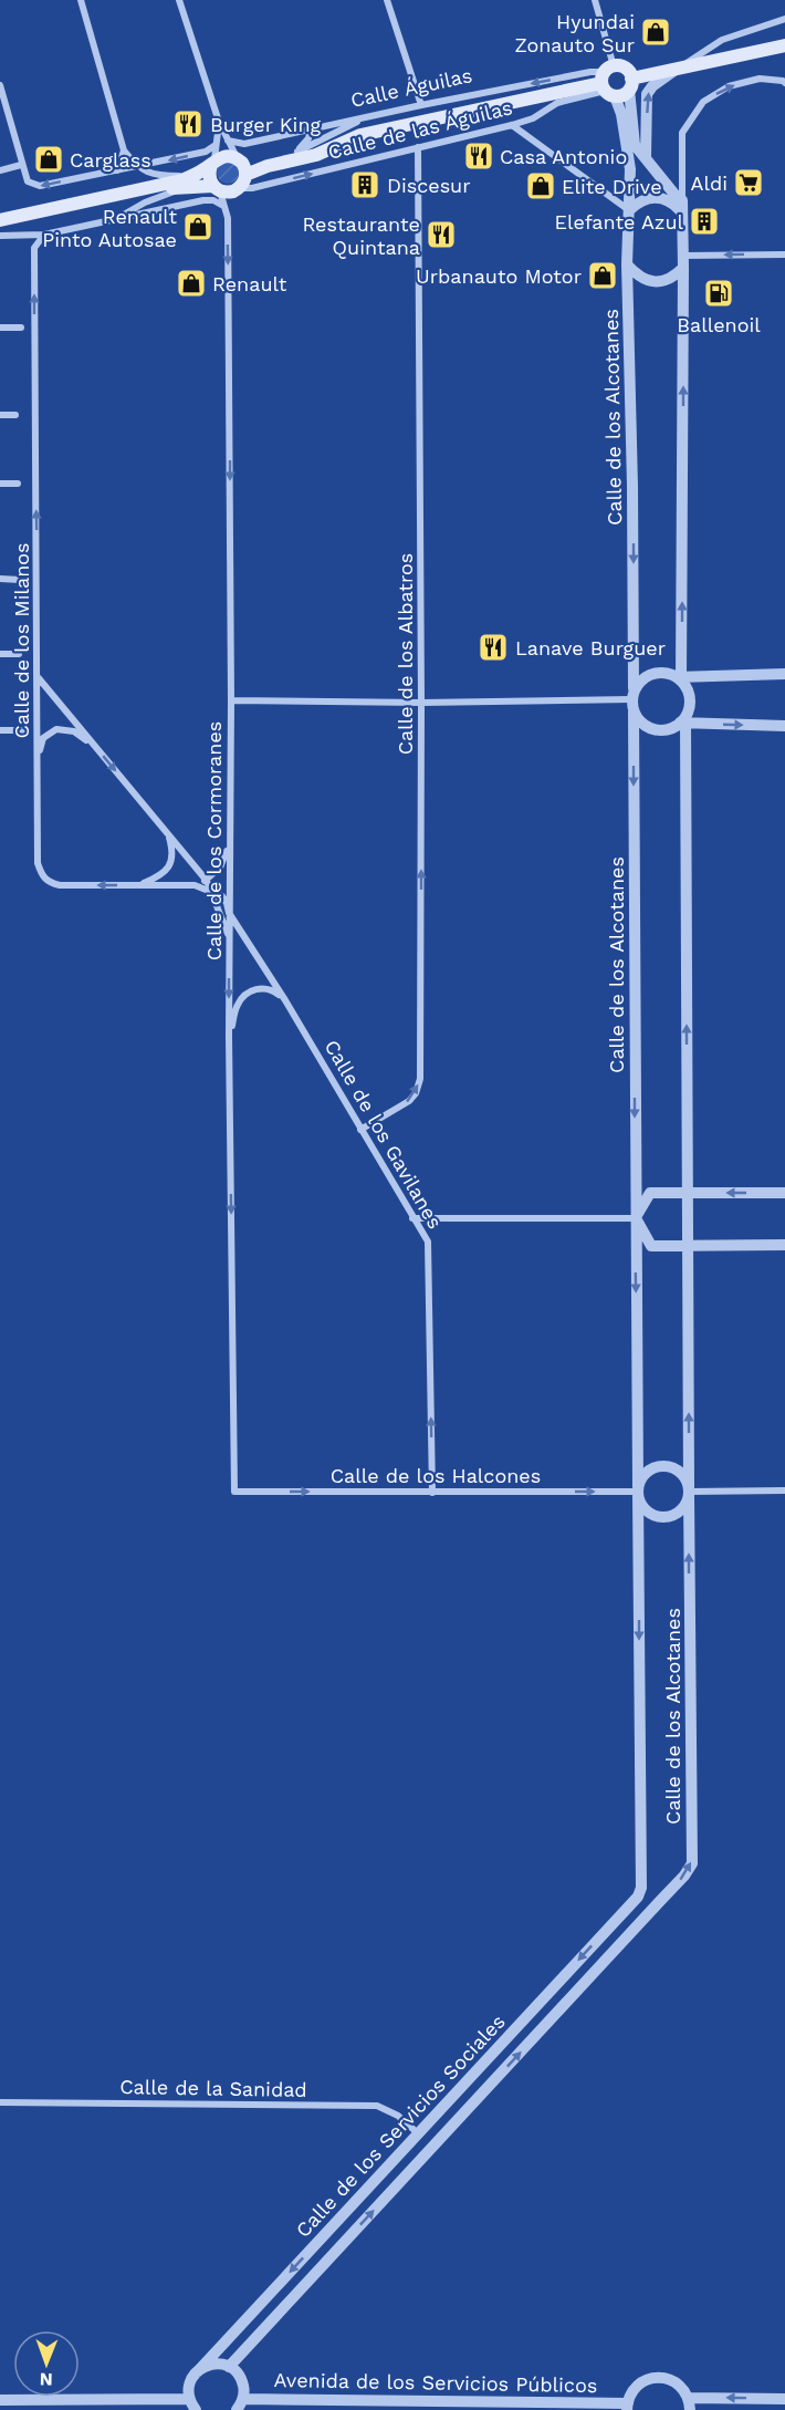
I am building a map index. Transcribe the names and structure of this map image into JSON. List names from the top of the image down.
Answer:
{
  "streets": {
    "main road": ["Calle Águilas"],
    "street": [
      "Calle de las Águilas",
      "Calle de los Alcotanes",
      "Calle de los Milanos",
      "Calle de los Albatros",
      "Calle de los Cormoranes",
      "Calle de los Gavilanes",
      "Calle de los Halcones",
      "Calle de la Sanidad",
      "Calle de los Servicios Sociales",
      "Avenida de los Servicios Públicos"
    ]
  },
  "crossings": [
    ["Calle Águilas", "Calle de las Águilas"],
    ["Calle Águilas", "Calle de los Alcotanes"],
    ["Calle Águilas", "Calle de los Cormoranes"],
    ["Calle de las Águilas", "Calle de los Alcotanes"],
    ["Calle de las Águilas", "Calle de los Albatros"],
    ["Calle de las Águilas", "Calle de los Cormoranes"],
    ["Calle de los Alcotanes", "Calle de los Halcones"],
    ["Calle de los Alcotanes", "Calle de los Servicios Sociales"],
    ["Calle de los Milanos", "Calle de los Gavilanes"],
    ["Calle de los Albatros", "Calle de los Gavilanes"],
    ["Calle de los Cormoranes", "Calle de los Gavilanes"],
    ["Calle de los Cormoranes", "Calle de los Halcones"],
    ["Calle de los Gavilanes", "Calle de los Halcones"],
    ["Calle de la Sanidad", "Calle de los Servicios Sociales"]
  ],
  "one_way": [
    "Calle de los Milanos",
    "Calle de los Albatros",
    "Calle de los Cormoranes",
    "Calle de los Halcones"
  ],
  "places": {
    "shop": [
      "Hyundai Zonauto Sur",
      "Carglass",
      "Elite Drive",
      "Renault Pinto Autosae",
      "Urbanauto Motor",
      "Renault"
    ],
    "restaurant": [
      "Burger King",
      "Casa Antonio",
      "Restaurante Quintana",
      "Lanave Burguer"
    ],
    "supermarket": ["Aldi"],
    "building": ["Discesur", "Elefante Azul"],
    "fuel station": ["Ballenoil"]
  },
  "north": "bottom"
}
